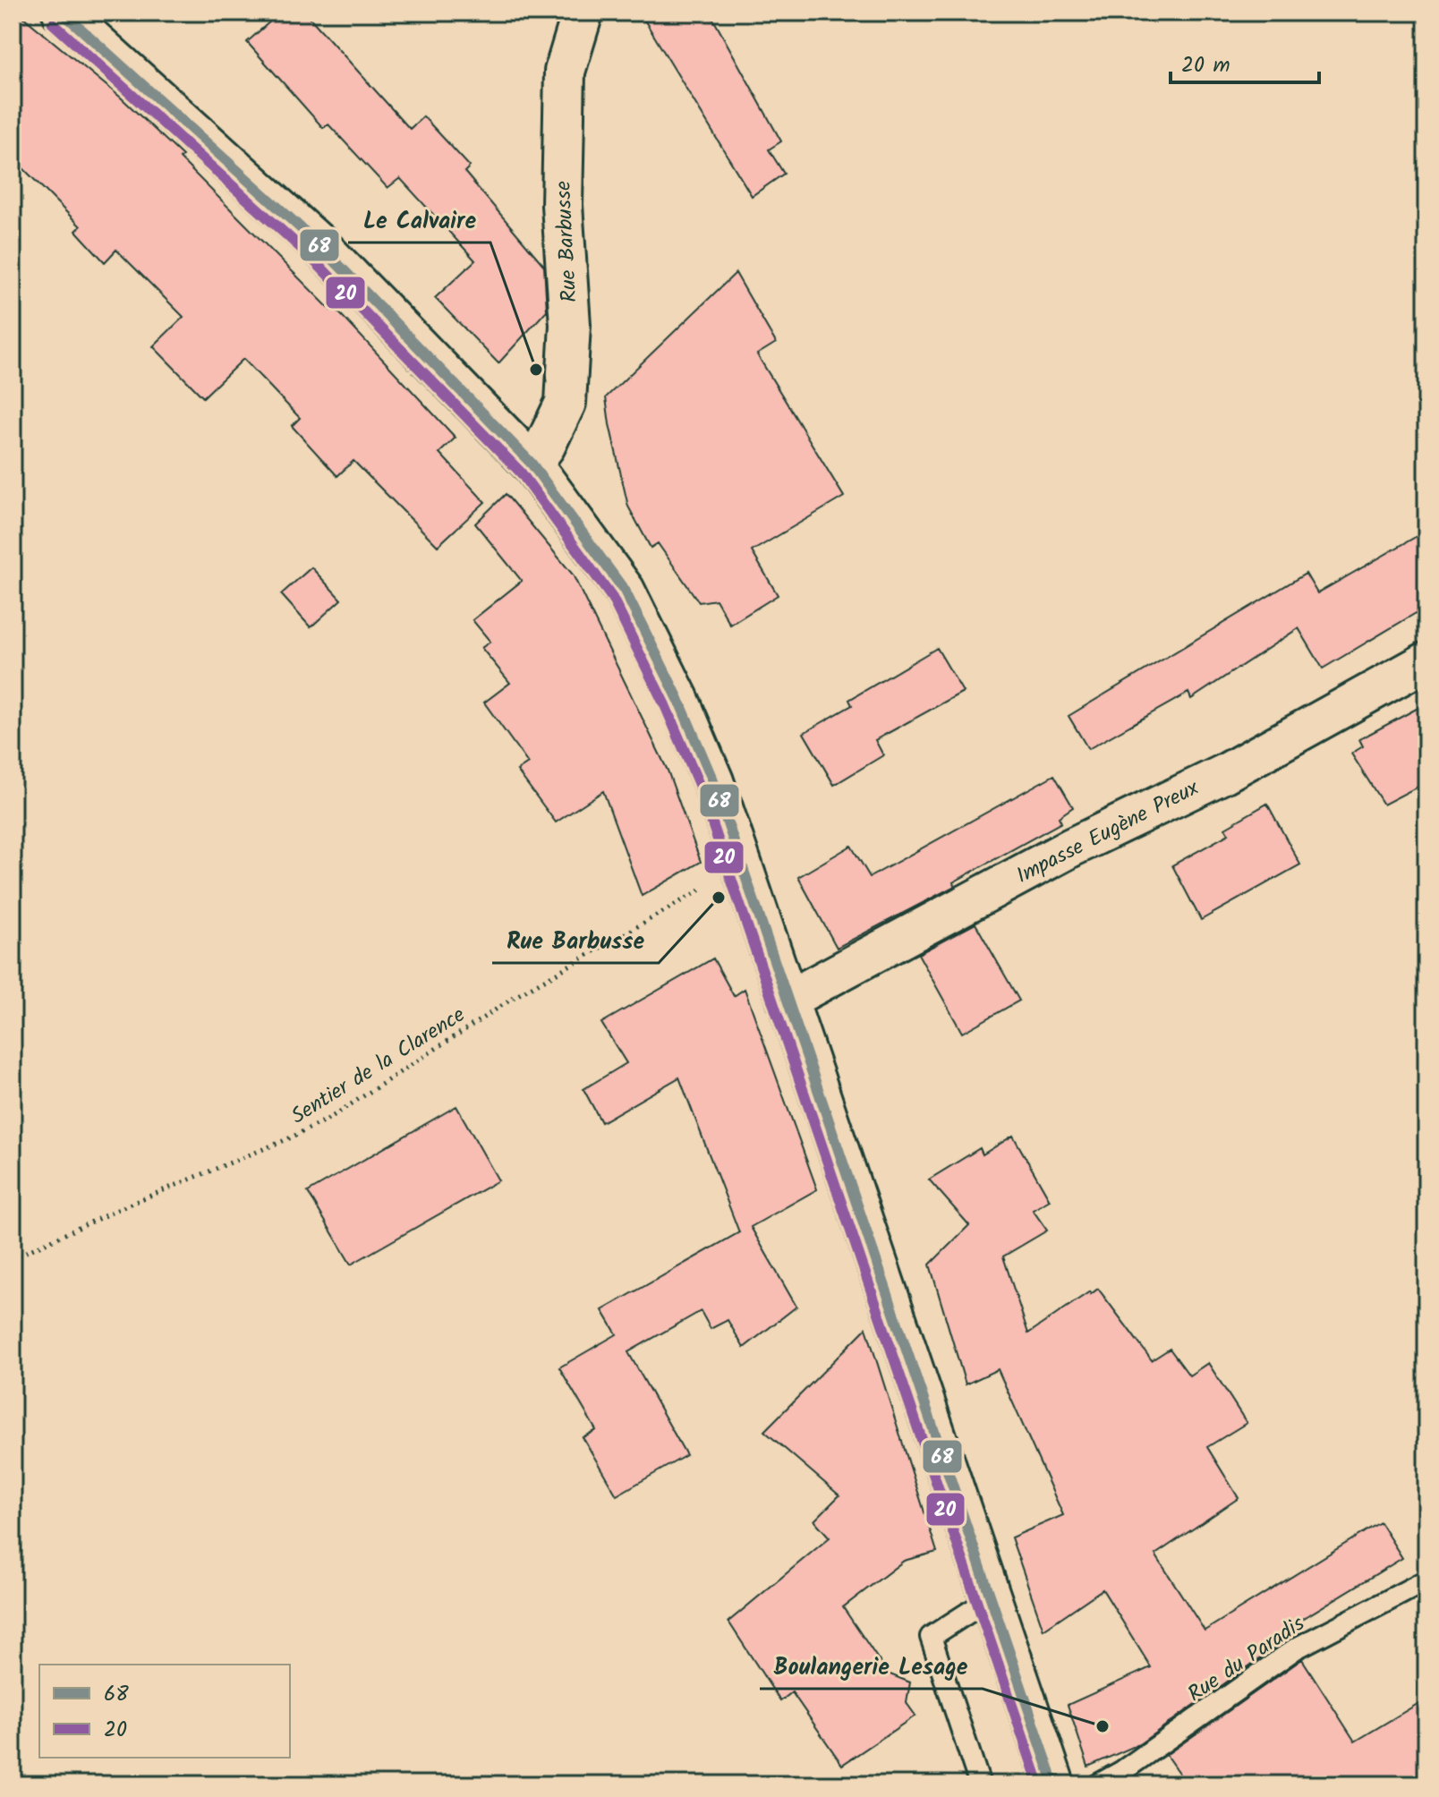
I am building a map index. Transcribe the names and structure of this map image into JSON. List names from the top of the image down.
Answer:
{
  "streets": {
    "main road": ["Rue Barbusse"],
    "street": ["Impasse Eugène Preux"],
    "lane": ["Rue du Paradis"],
    "path": ["Sentier de la Clarence"]
  },
  "places": ["Le Calvaire", "Rue Barbusse", "Boulangerie Lesage"],
  "lines": ["transit line 68", "transit line 20"],
  "legend": ["68", "20"],
  "scale_bar": "20 m"
}
